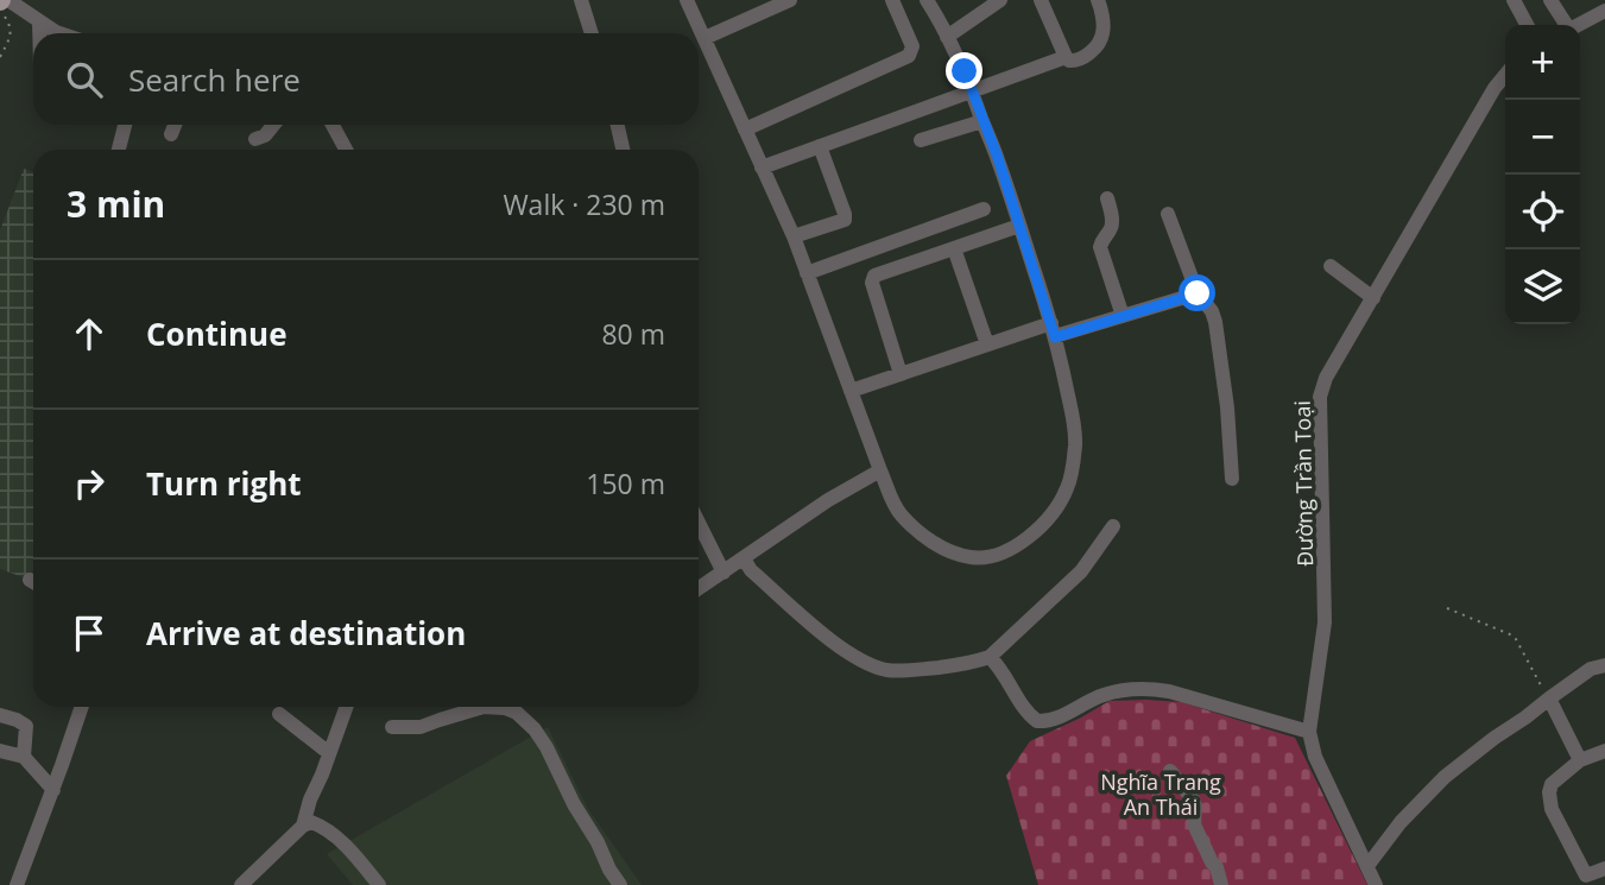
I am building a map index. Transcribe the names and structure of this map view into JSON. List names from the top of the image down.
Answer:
{
  "streets": {
    "street": ["Đường Trần Toại"]
  },
  "parks": ["Nghĩa Trang An Thái"],
  "page": {
    "map_buttons": ["+", "−"],
    "search": "Search here",
    "heading": ["3 min", "Walk · 230 m"],
    "list": [
      ["Continue", "80 m"],
      ["Turn right", "150 m"],
      "Arrive at destination"
    ]
  }
}
